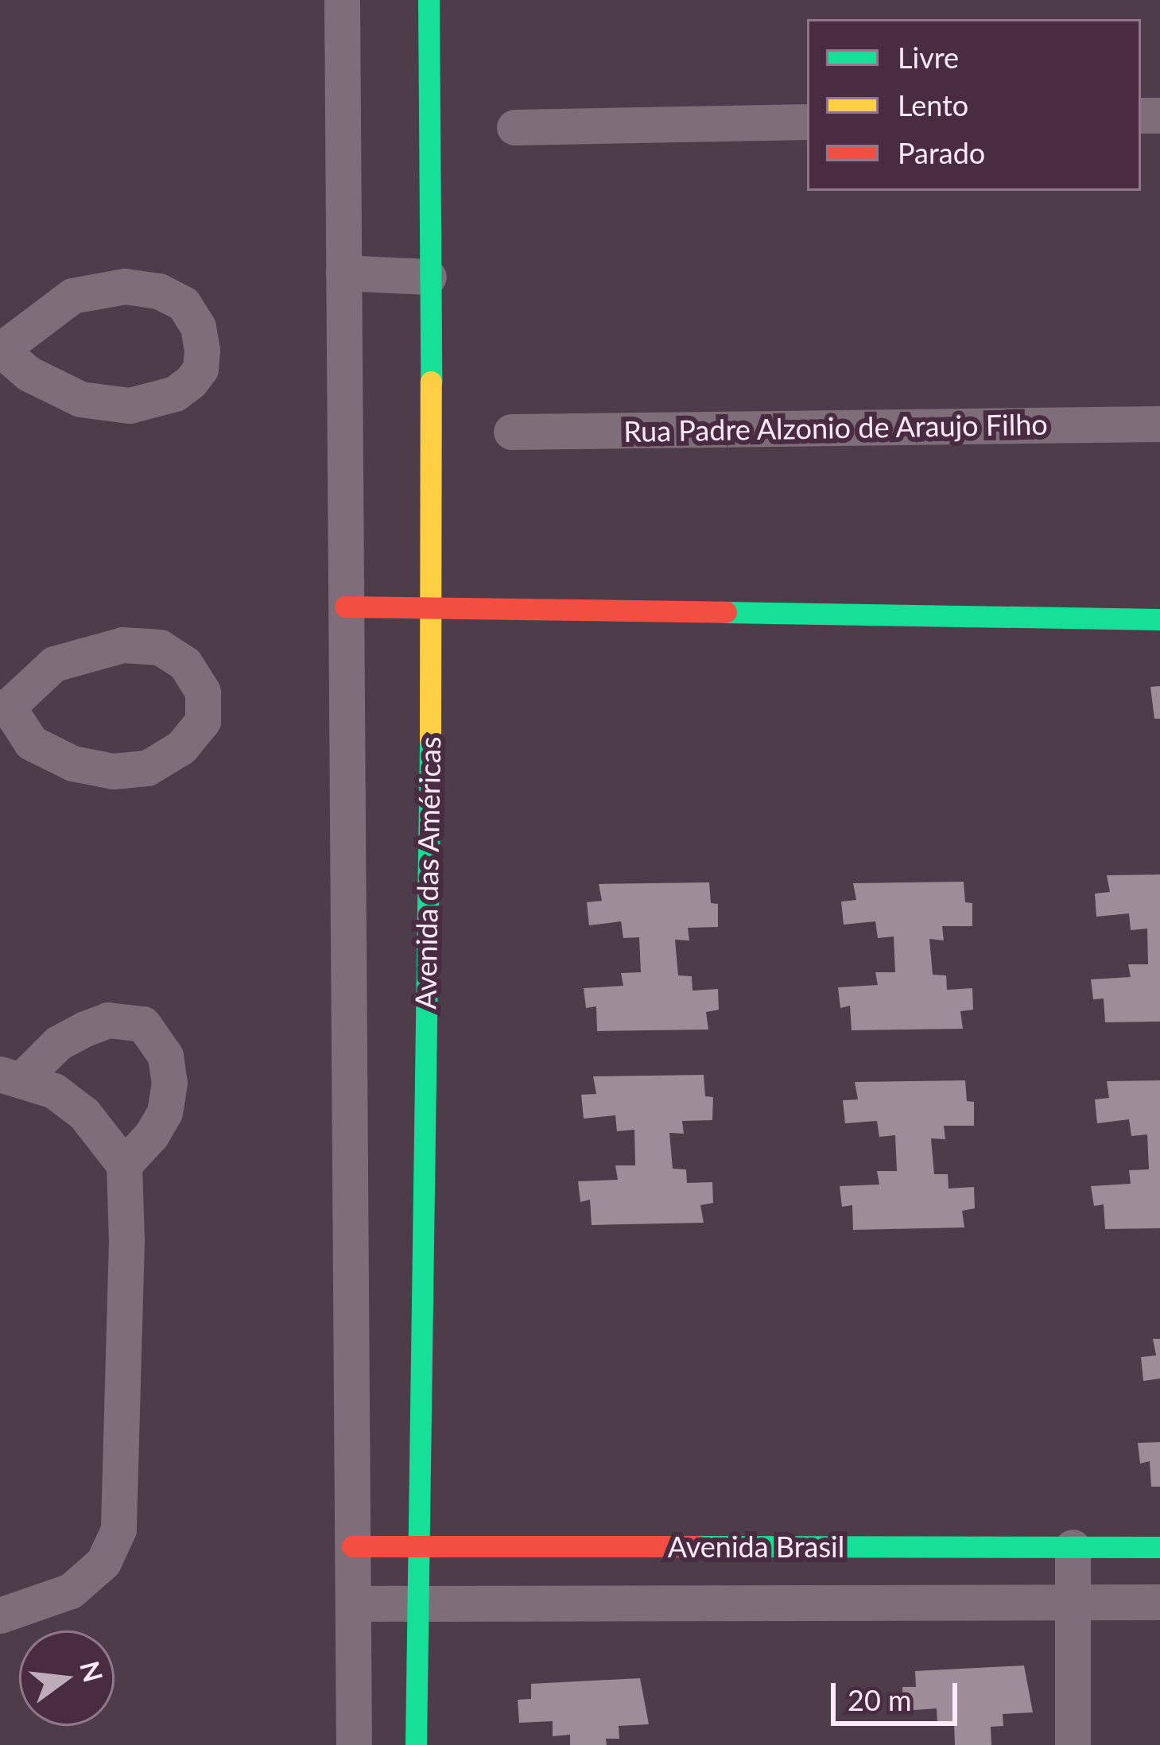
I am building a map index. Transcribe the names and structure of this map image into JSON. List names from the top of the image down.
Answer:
{
  "streets": {
    "street": ["Rua Padre Alzonio de Araujo Filho", "Avenida das Américas", "Avenida Brasil"]
  },
  "crossings": [
    ["Avenida das Américas", "Avenida Brasil"]
  ],
  "legend": ["Livre", "Lento", "Parado"],
  "scale_bar": "20 m",
  "north": "right"
}
